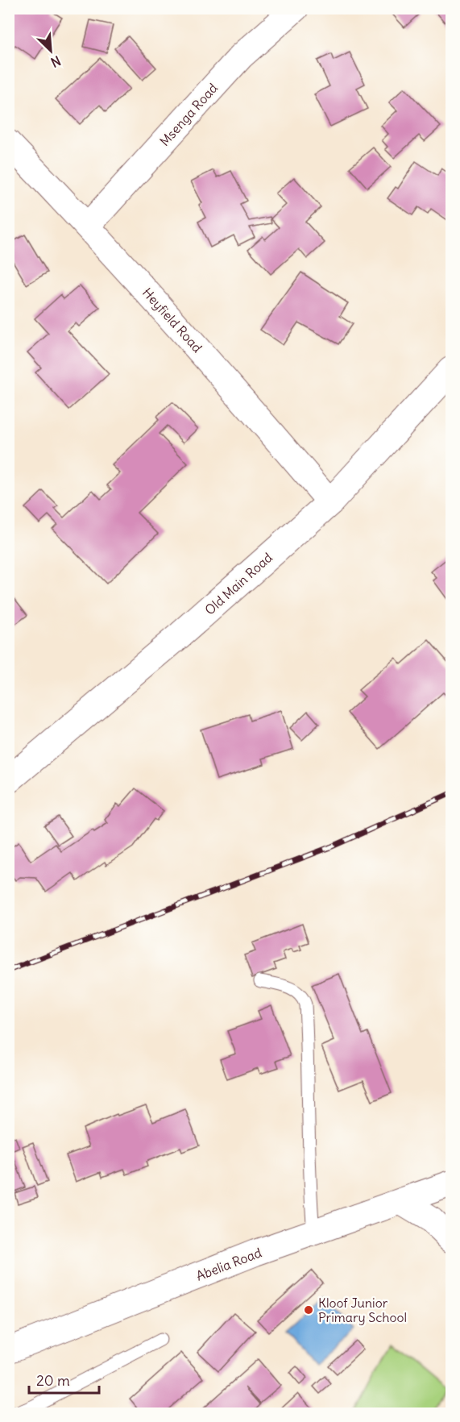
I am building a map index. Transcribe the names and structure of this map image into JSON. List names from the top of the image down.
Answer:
{
  "streets": {
    "street": [
      "Msenga Road",
      "Heyfield Road",
      "Old Main Road",
      "Abelia Road"
    ]
  },
  "crossings": [
    ["Msenga Road", "Heyfield Road"],
    ["Heyfield Road", "Old Main Road"]
  ],
  "places": ["Kloof Junior Primary School"],
  "scale_bar": "20 m",
  "north": "bottom right"
}
